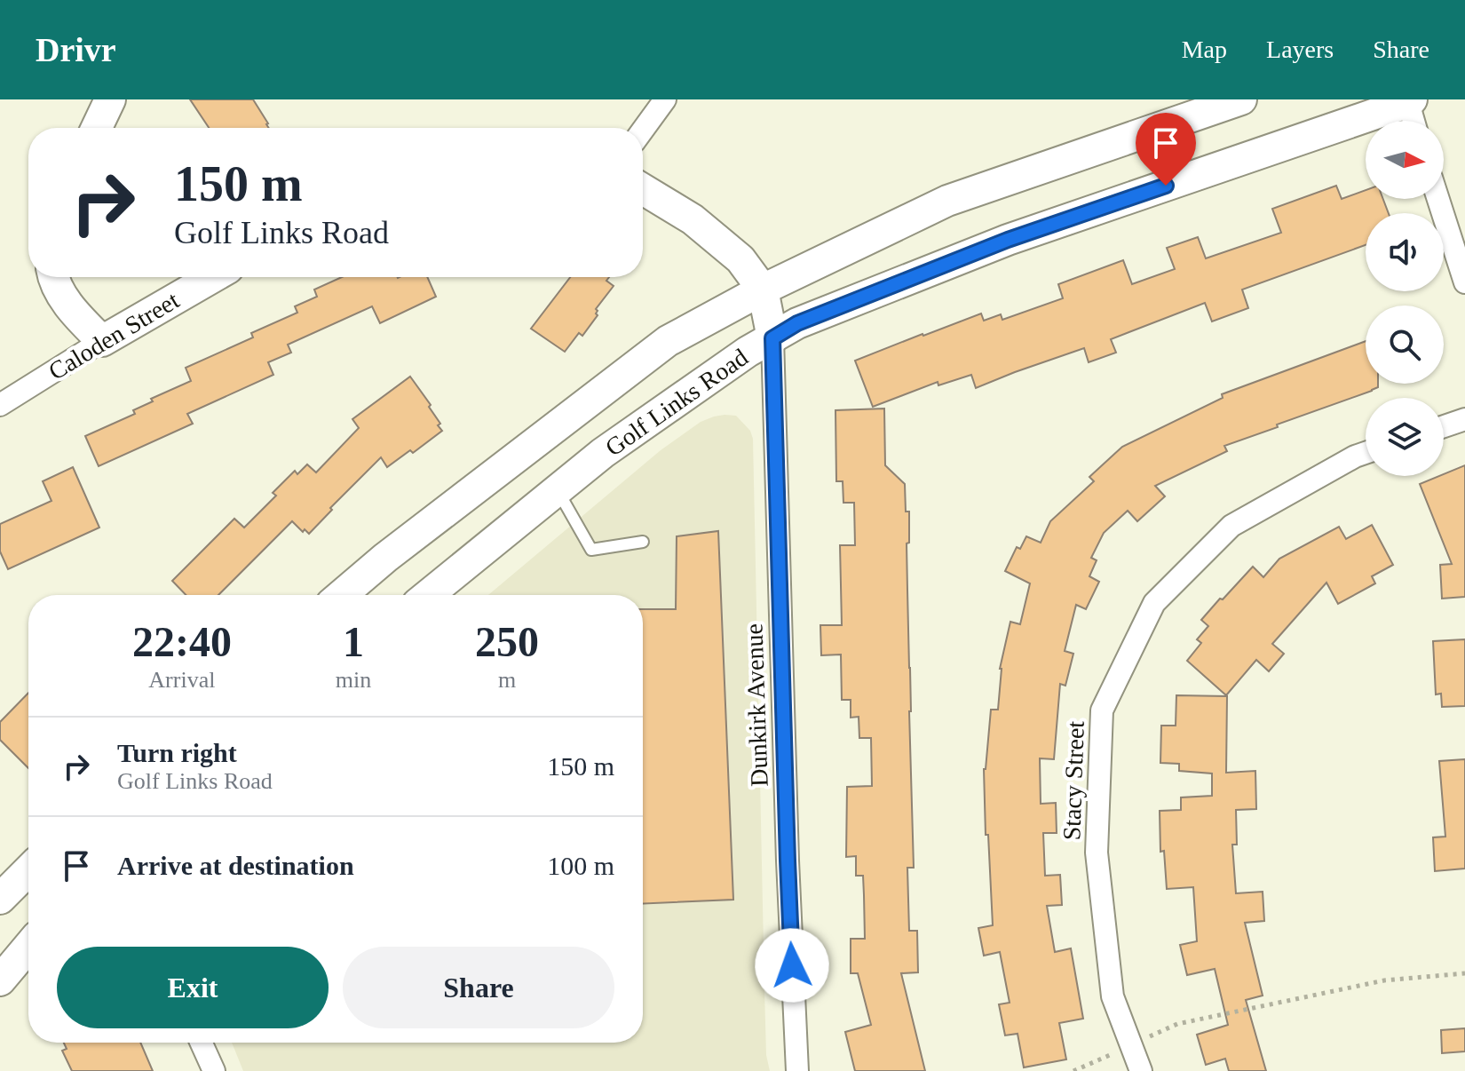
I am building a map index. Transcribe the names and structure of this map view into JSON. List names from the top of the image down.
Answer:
{
  "streets": {
    "main road": ["Caloden Street", "Golf Links Road"],
    "street": ["Dunkirk Avenue", "Stacy Street"]
  },
  "crossings": [
    ["Golf Links Road", "Dunkirk Avenue"]
  ],
  "north": "right",
  "page": {
    "header": "Drivr",
    "nav": ["Map", "Layers", "Share"],
    "turn": ["150 m", "Golf Links Road"],
    "eta": [
      "22:40",
      "Arrival",
      "1",
      "min",
      "250",
      "m"
    ],
    "list": [
      {
        "name": "Turn right",
        "note": "Golf Links Road",
        "value": "150 m"
      },
      {
        "name": "Arrive at destination",
        "value": "100 m"
      }
    ],
    "buttons": ["Exit", "Share"]
  }
}
